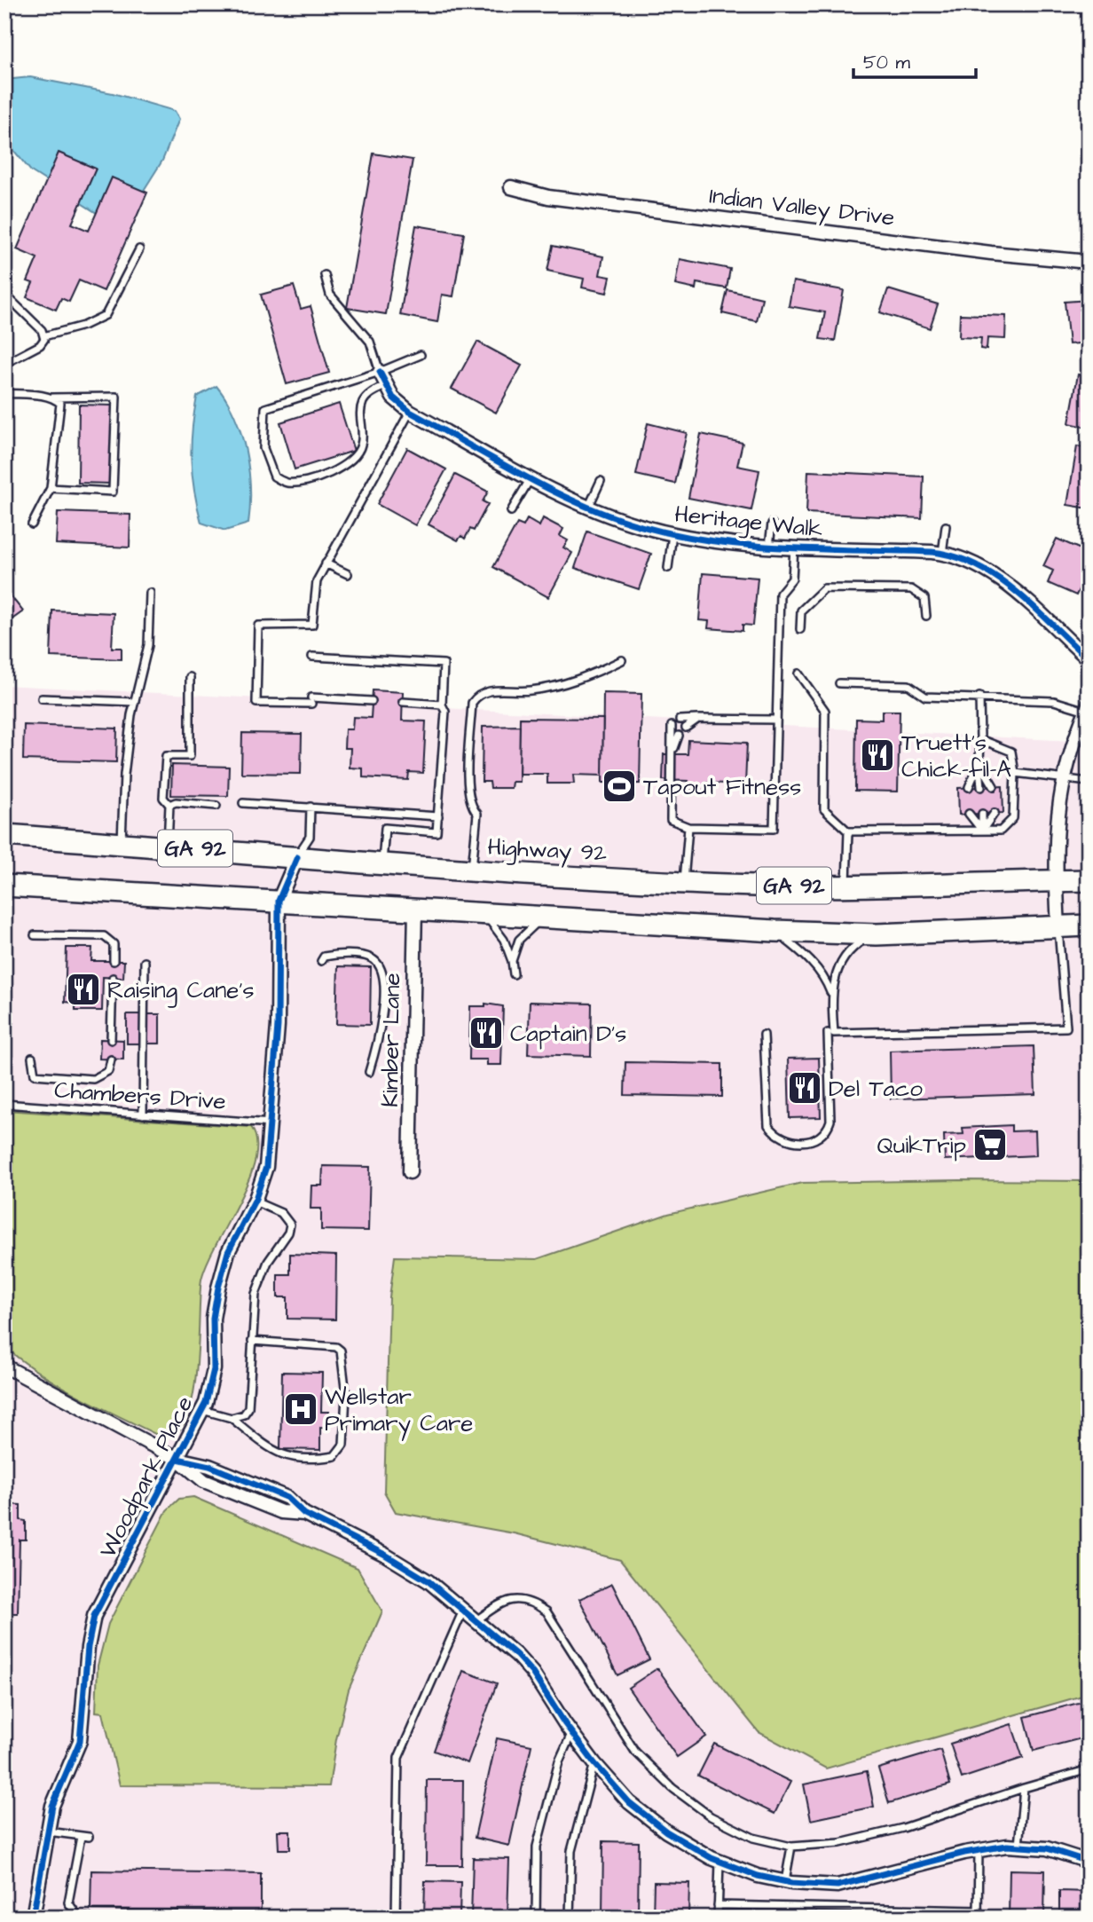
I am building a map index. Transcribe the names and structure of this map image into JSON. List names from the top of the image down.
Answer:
{
  "streets": {
    "main road": ["GA 92", "Highway 92"],
    "street": [
      "Indian Valley Drive",
      "Heritage Walk",
      "Kimber Lane",
      "Woodpark Place"
    ],
    "lane": ["Chambers Drive"]
  },
  "crossings": [
    ["GA 92", "Kimber Lane"],
    ["GA 92", "Woodpark Place"],
    ["Highway 92", "Woodpark Place"],
    ["Chambers Drive", "Woodpark Place"]
  ],
  "places": {
    "restaurant": [
      "Truett's Chick-fil-A",
      "Raising Cane's",
      "Captain D's",
      "Del Taco"
    ],
    "sports": ["Tapout Fitness"],
    "supermarket": ["QuikTrip"],
    "hospital": ["Wellstar Primary Care"]
  },
  "scale_bar": "50 m"
}
